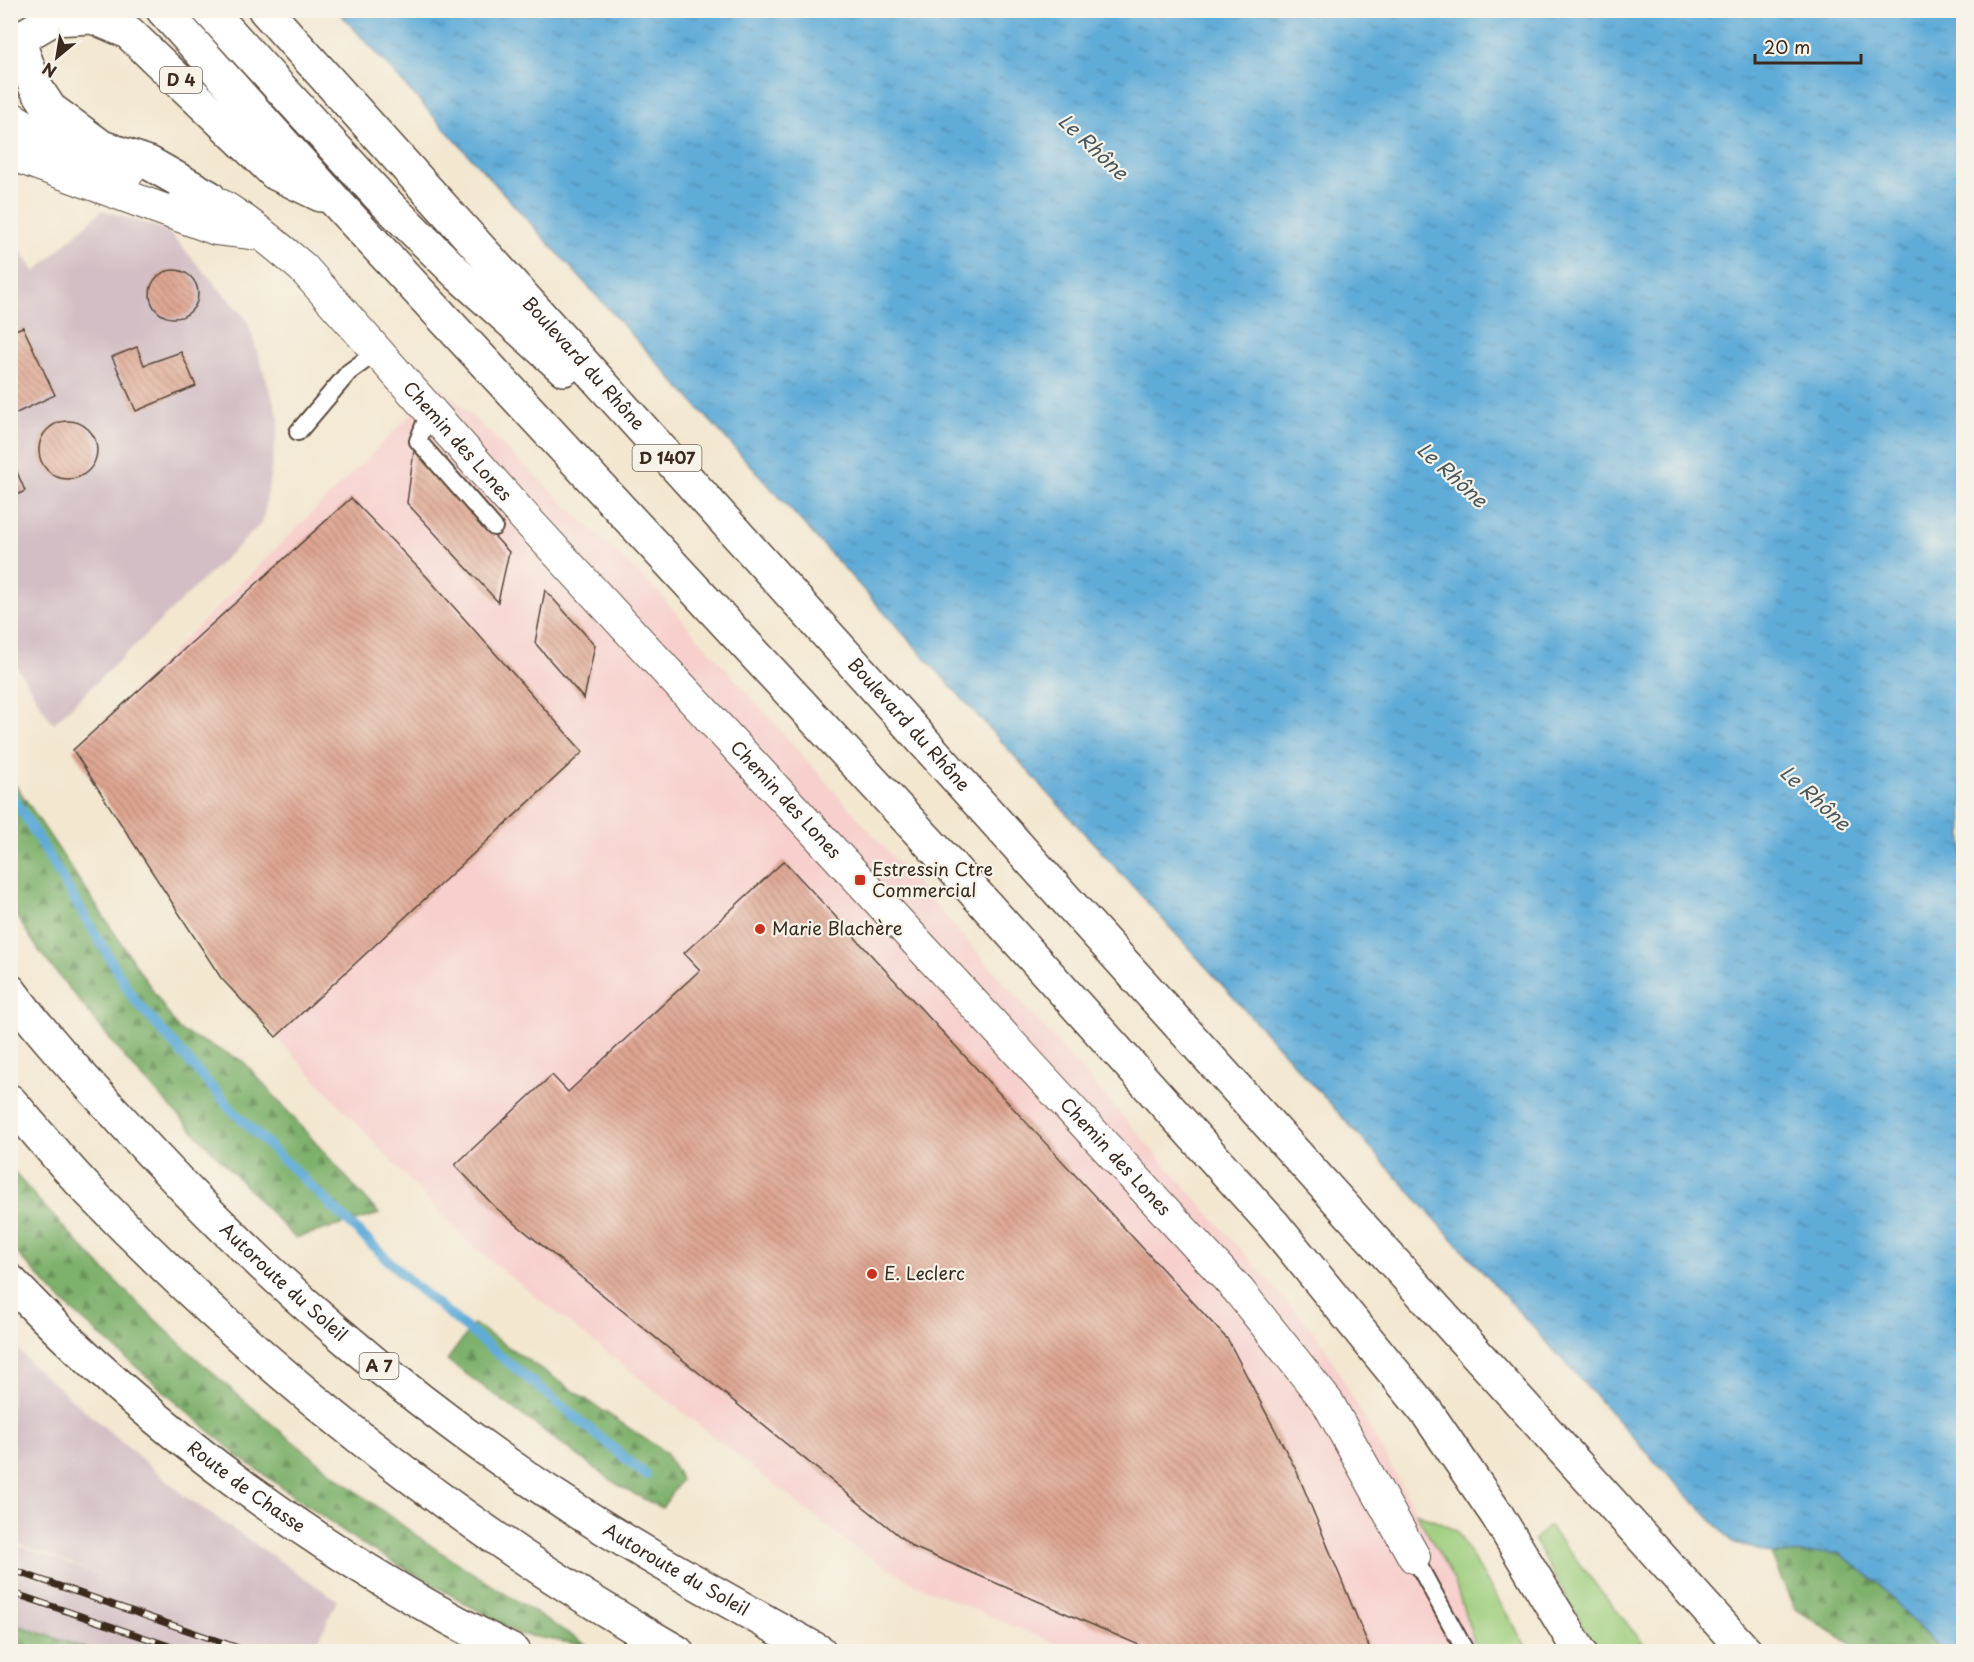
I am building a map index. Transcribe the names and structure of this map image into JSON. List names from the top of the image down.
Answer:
{
  "streets": {
    "main road": [
      "D 4",
      "Boulevard du Rhône",
      "D 1407",
      "Autoroute du Soleil",
      "A 7",
      "Route de Chasse"
    ],
    "street": ["Chemin des Lones"]
  },
  "water": ["Le Rhône"],
  "places": {
    "transit": ["Estressin Ctre Commercial"],
    "other": ["Marie Blachère", "E. Leclerc"]
  },
  "scale_bar": "20 m",
  "north": "bottom left"
}
